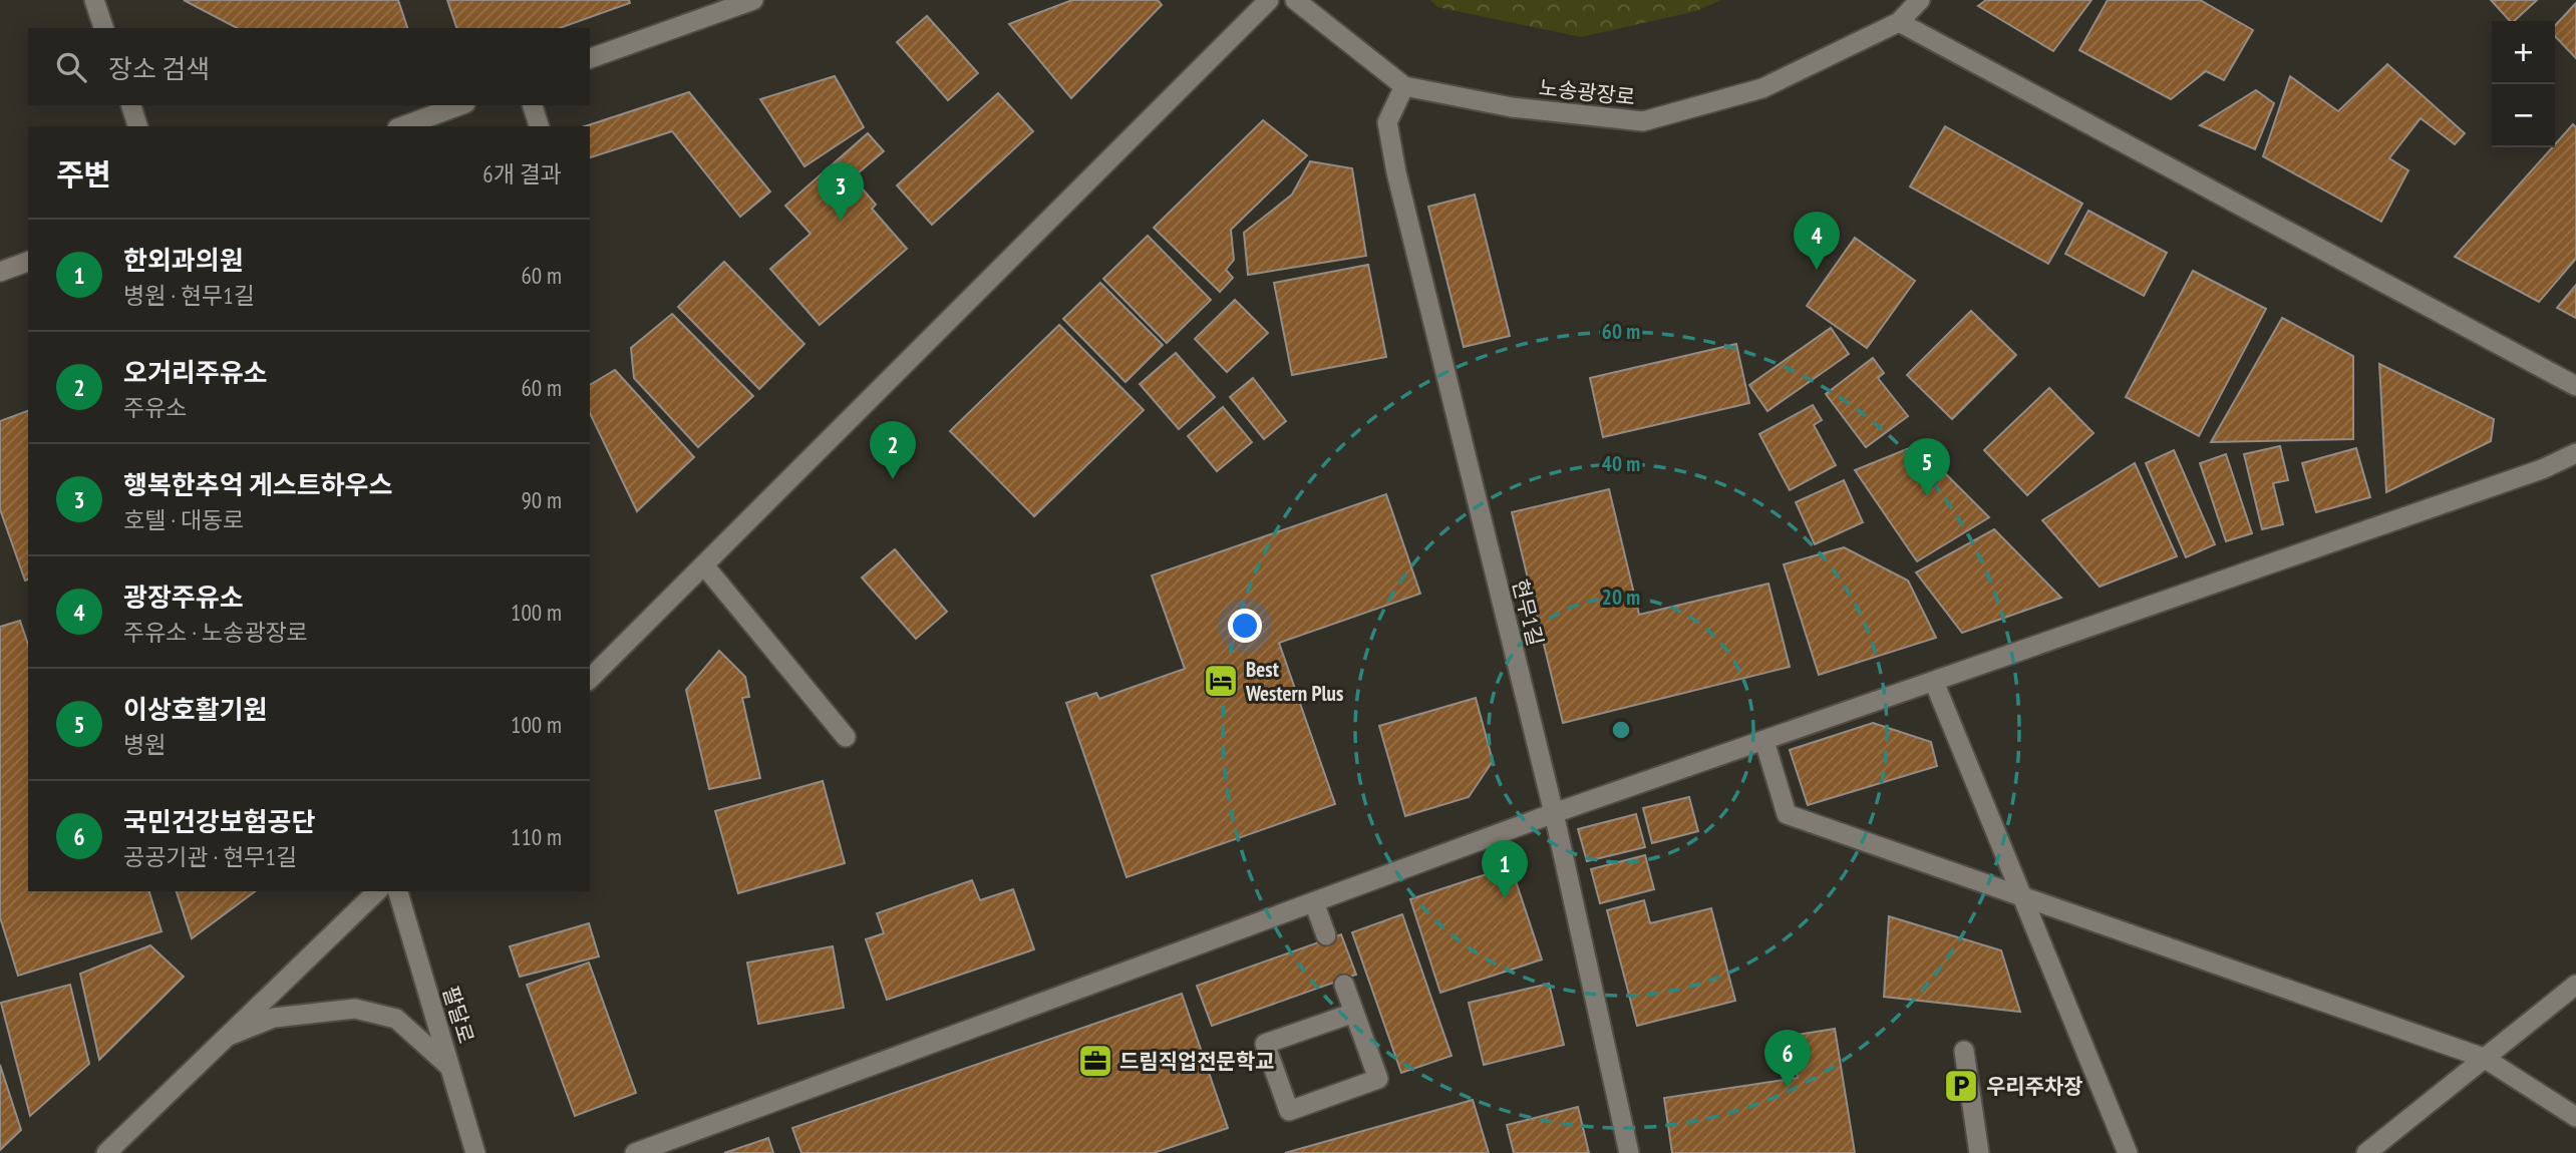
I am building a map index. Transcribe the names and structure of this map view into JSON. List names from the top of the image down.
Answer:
{
  "streets": {
    "street": ["노송광장로", "현무1길", "팔달로"]
  },
  "crossings": [
    ["노송광장로", "현무1길"]
  ],
  "places": {
    "hotel": ["Best Western Plus"],
    "office": ["드림직업전문학교"],
    "parking": ["우리주차장"]
  },
  "page": {
    "map_buttons": ["+", "−"],
    "search": "장소 검색",
    "heading": ["주변", "6개 결과"],
    "pins": [
      "3",
      "4",
      "2",
      "5",
      "1",
      "6"
    ],
    "list": [
      {
        "mark": "1",
        "name": "한외과의원",
        "note": "병원 · 현무1길",
        "value": "60 m"
      },
      {
        "mark": "2",
        "name": "오거리주유소",
        "note": "주유소",
        "value": "60 m"
      },
      {
        "mark": "3",
        "name": "행복한추억 게스트하우스",
        "note": "호텔 · 대동로",
        "value": "90 m"
      },
      {
        "mark": "4",
        "name": "광장주유소",
        "note": "주유소 · 노송광장로",
        "value": "100 m"
      },
      {
        "mark": "5",
        "name": "이상호활기원",
        "note": "병원",
        "value": "100 m"
      },
      {
        "mark": "6",
        "name": "국민건강보험공단",
        "note": "공공기관 · 현무1길",
        "value": "110 m"
      }
    ]
  },
  "rings": ["60 m", "40 m", "20 m"]
}
